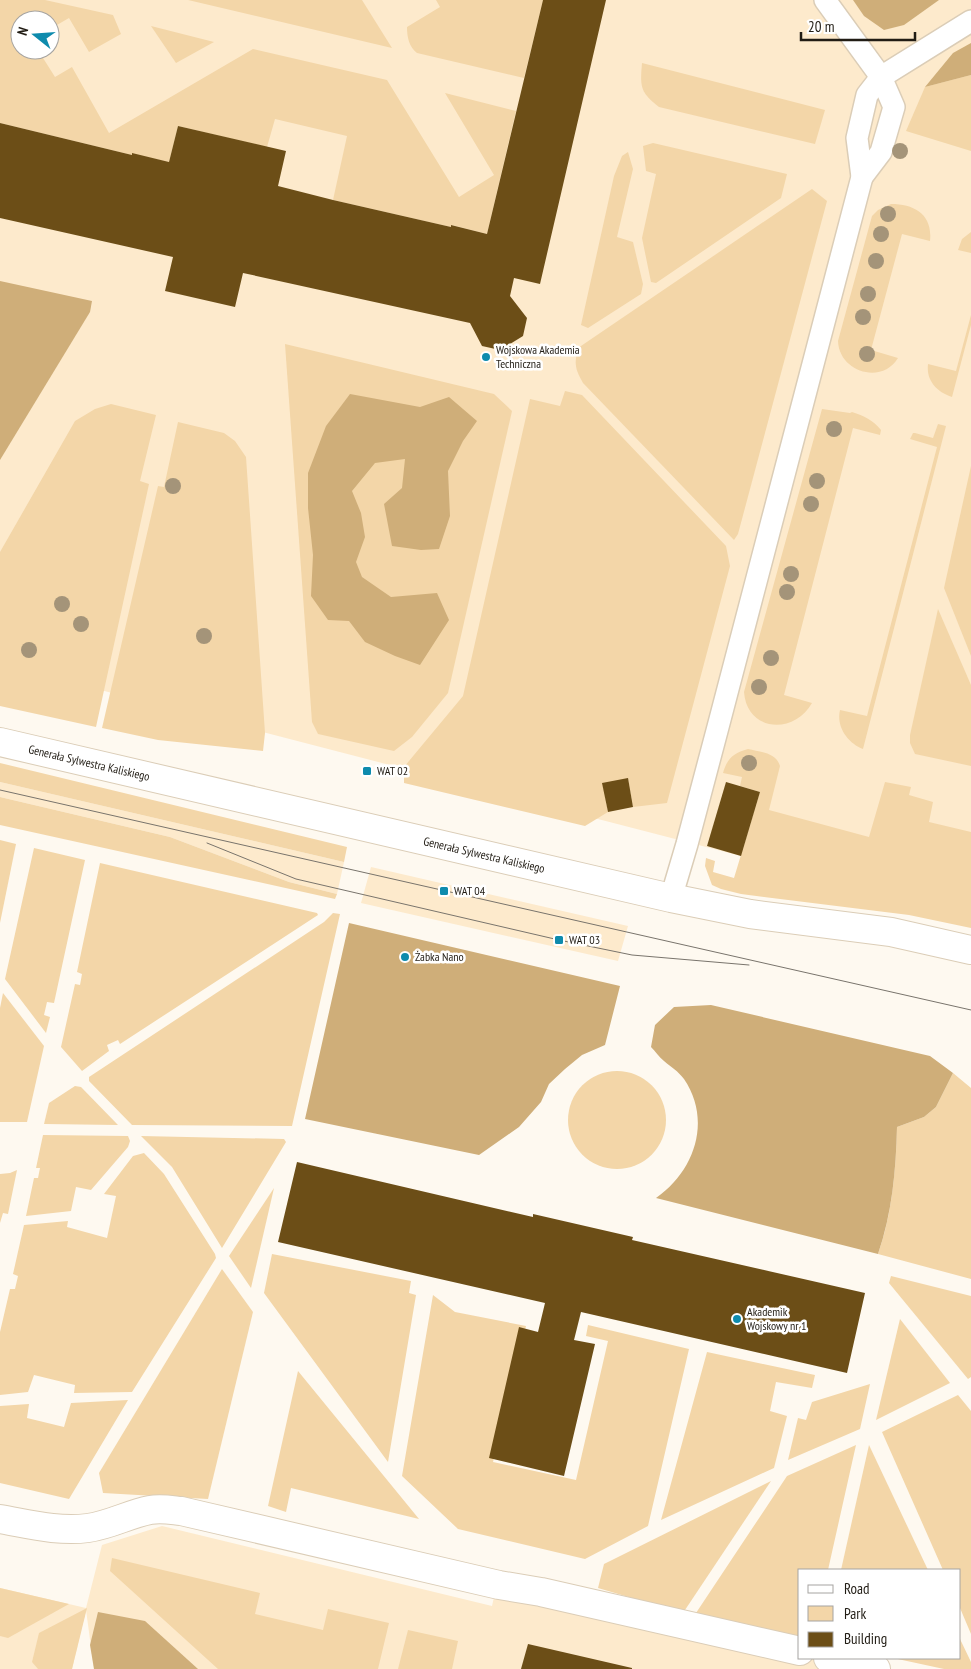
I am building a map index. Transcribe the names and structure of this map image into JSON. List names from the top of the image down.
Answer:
{
  "streets": {
    "street": ["Generała Sylwestra Kaliskiego"]
  },
  "places": {
    "other": ["Wojskowa Akademia Techniczna", "Żabka Nano", "Akademik Wojskowy nr 1"],
    "transit": ["WAT 02", "WAT 04", "WAT 03"]
  },
  "legend": ["Road", "Park", "Building"],
  "scale_bar": "20 m",
  "north": "left"
}
